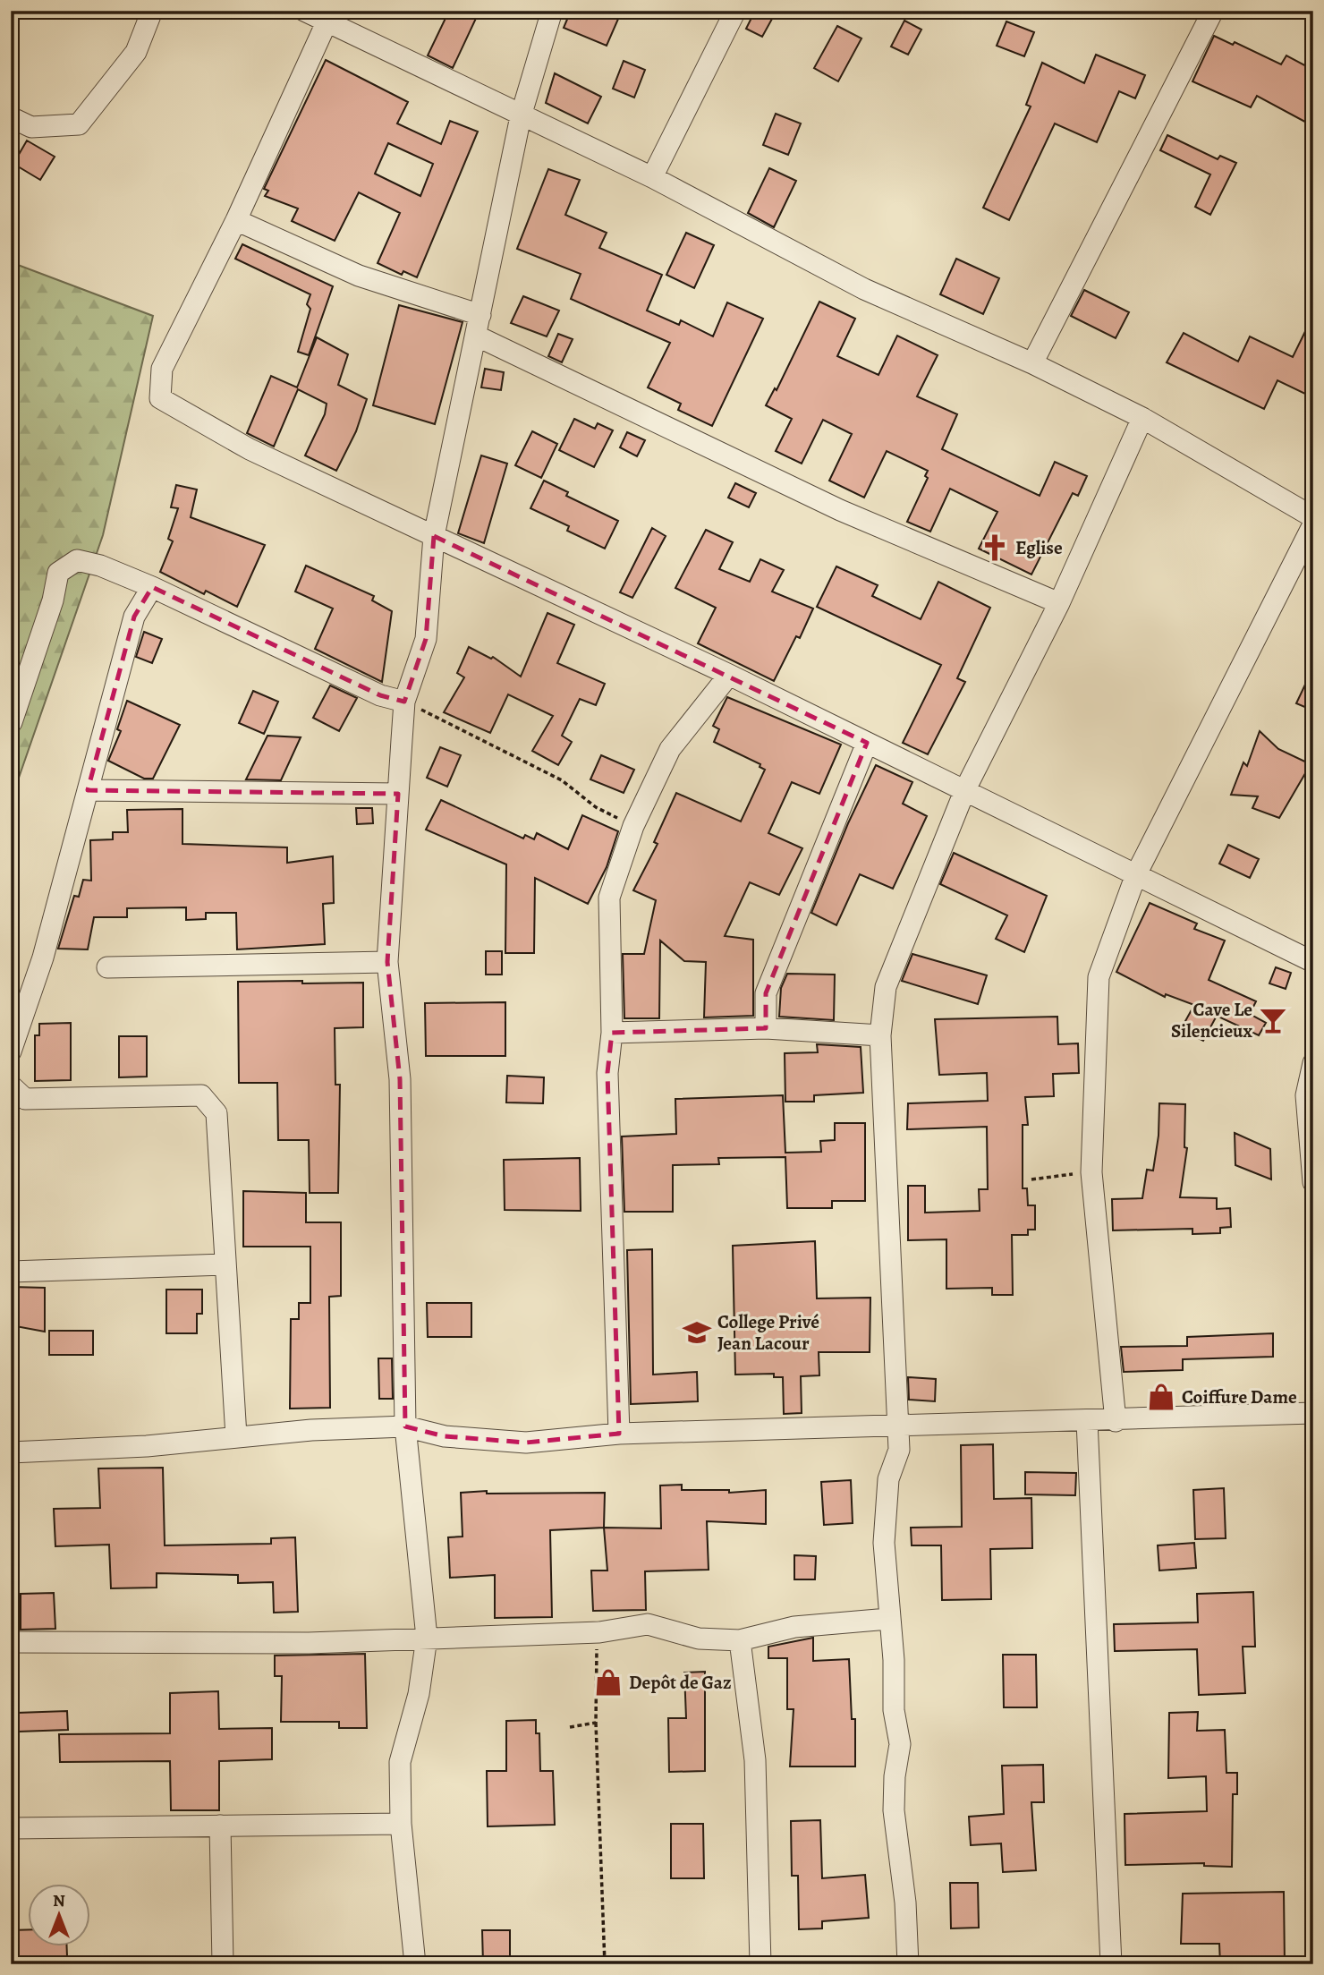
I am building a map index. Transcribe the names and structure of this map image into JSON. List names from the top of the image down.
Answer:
{
  "places": {
    "church": ["Eglise"],
    "bar": ["Cave Le Silencieux"],
    "school or university": ["College Privé Jean Lacour"],
    "shop": ["Coiffure Dame", "Depôt de Gaz"]
  },
  "north": "top"
}
